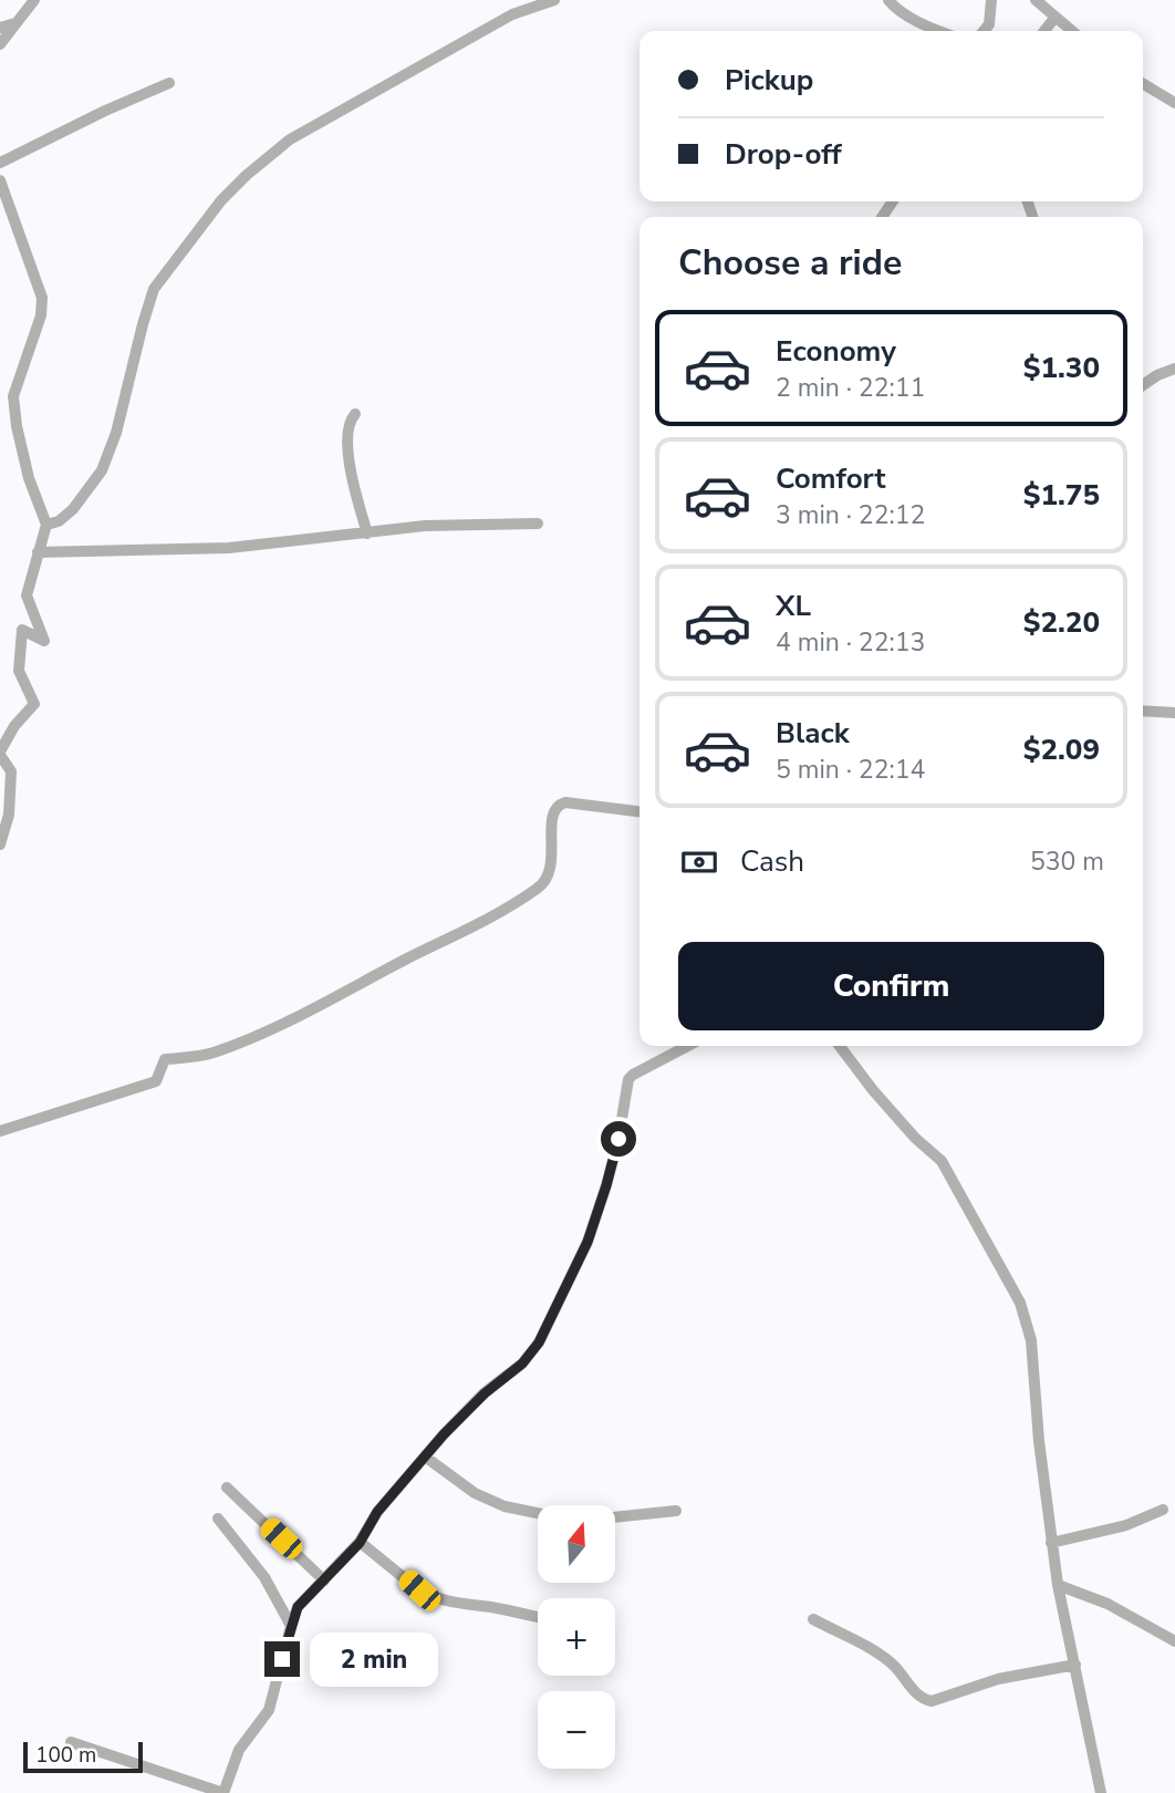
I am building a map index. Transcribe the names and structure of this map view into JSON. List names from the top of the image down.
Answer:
{
  "scale_bar": "100 m",
  "north": "top",
  "page": {
    "banner": ["Pickup", "Drop-off"],
    "heading": "Choose a ride",
    "list": [
      {
        "name": "Economy",
        "note": "2 min · 22:11",
        "value": "$1.30"
      },
      {
        "name": "Comfort",
        "note": "3 min · 22:12",
        "value": "$1.75"
      },
      {
        "name": "XL",
        "note": "4 min · 22:13",
        "value": "$2.20"
      },
      {
        "name": "Black",
        "note": "5 min · 22:14",
        "value": "$2.09"
      }
    ],
    "pay": ["Cash", "530 m"],
    "buttons": "Confirm",
    "map_buttons": ["+", "−"],
    "bubble": "2 min",
    "scale": "100 m"
  }
}
